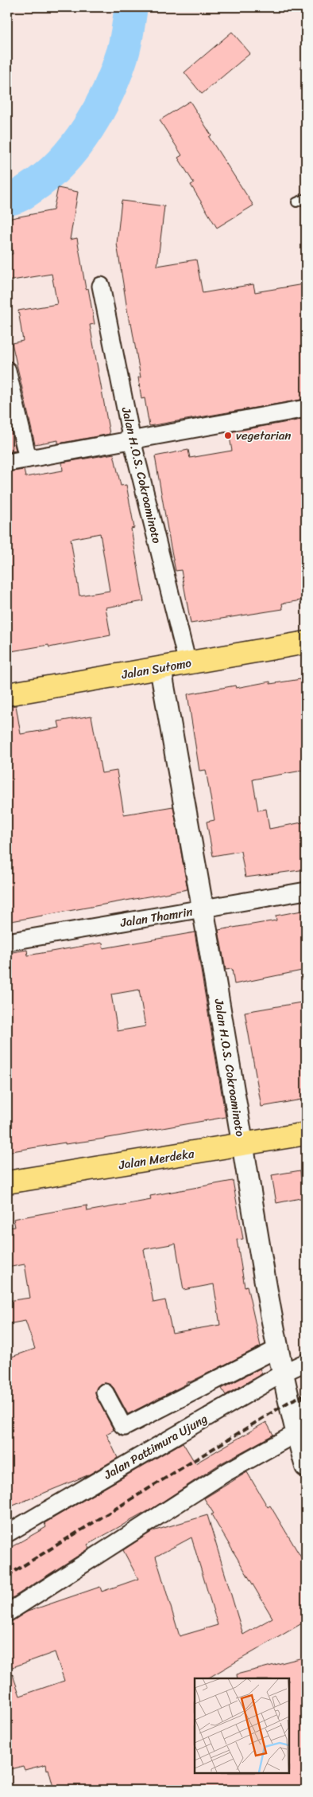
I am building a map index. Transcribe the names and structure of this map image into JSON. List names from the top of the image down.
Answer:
{
  "streets": {
    "main road": ["Jalan Sutomo", "Jalan Merdeka"],
    "street": ["Jalan H.O.S. Cokroaminoto", "Jalan Thamrin", "Jalan Pattimura Ujung"]
  },
  "crossings": [
    ["Jalan H.O.S. Cokroaminoto", "Jalan Sutomo"],
    ["Jalan H.O.S. Cokroaminoto", "Jalan Thamrin"],
    ["Jalan H.O.S. Cokroaminoto", "Jalan Merdeka"],
    ["Jalan H.O.S. Cokroaminoto", "Jalan Pattimura Ujung"]
  ],
  "places": ["vegetarian"]
}
